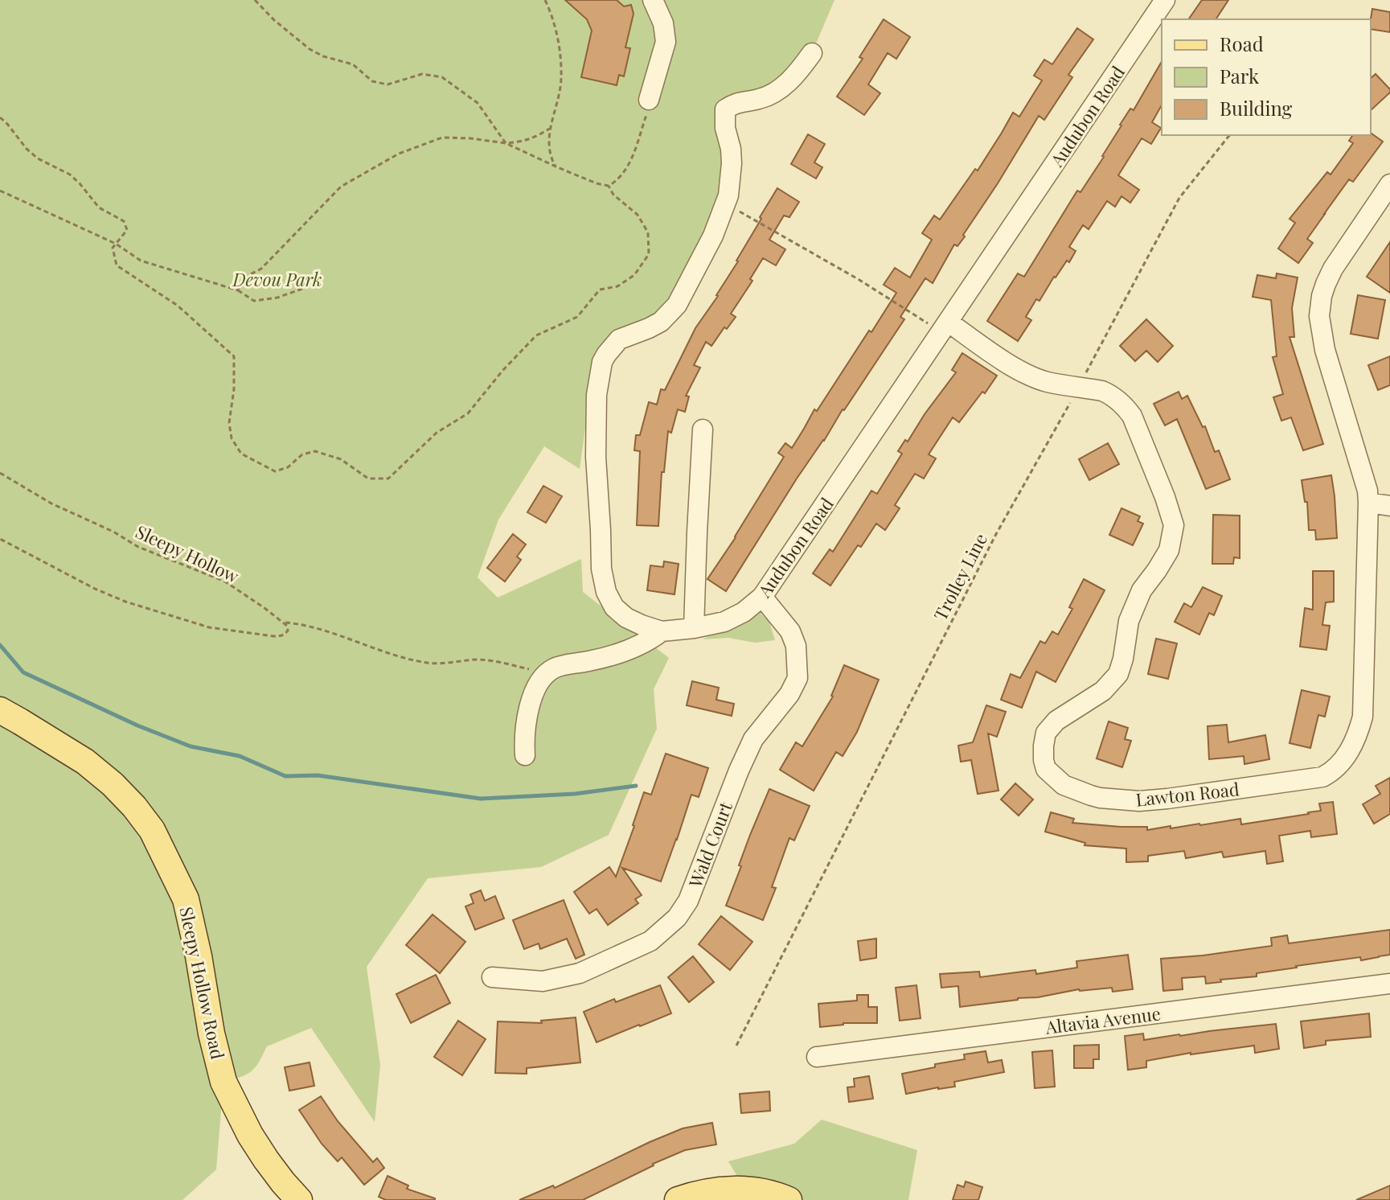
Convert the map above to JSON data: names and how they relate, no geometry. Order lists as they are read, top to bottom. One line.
{"streets":{"main road":["Sleepy Hollow Road"],"street":["Audubon Road","Lawton Road","Wald Court","Altavia Avenue"],"path":["Sleepy Hollow","Trolley Line"]},"crossings":[["Audubon Road","Lawton Road"],["Audubon Road","Wald Court"],["Trolley Line","Lawton Road"]],"parks":["Devou Park"],"legend":["Road","Park","Building"]}
